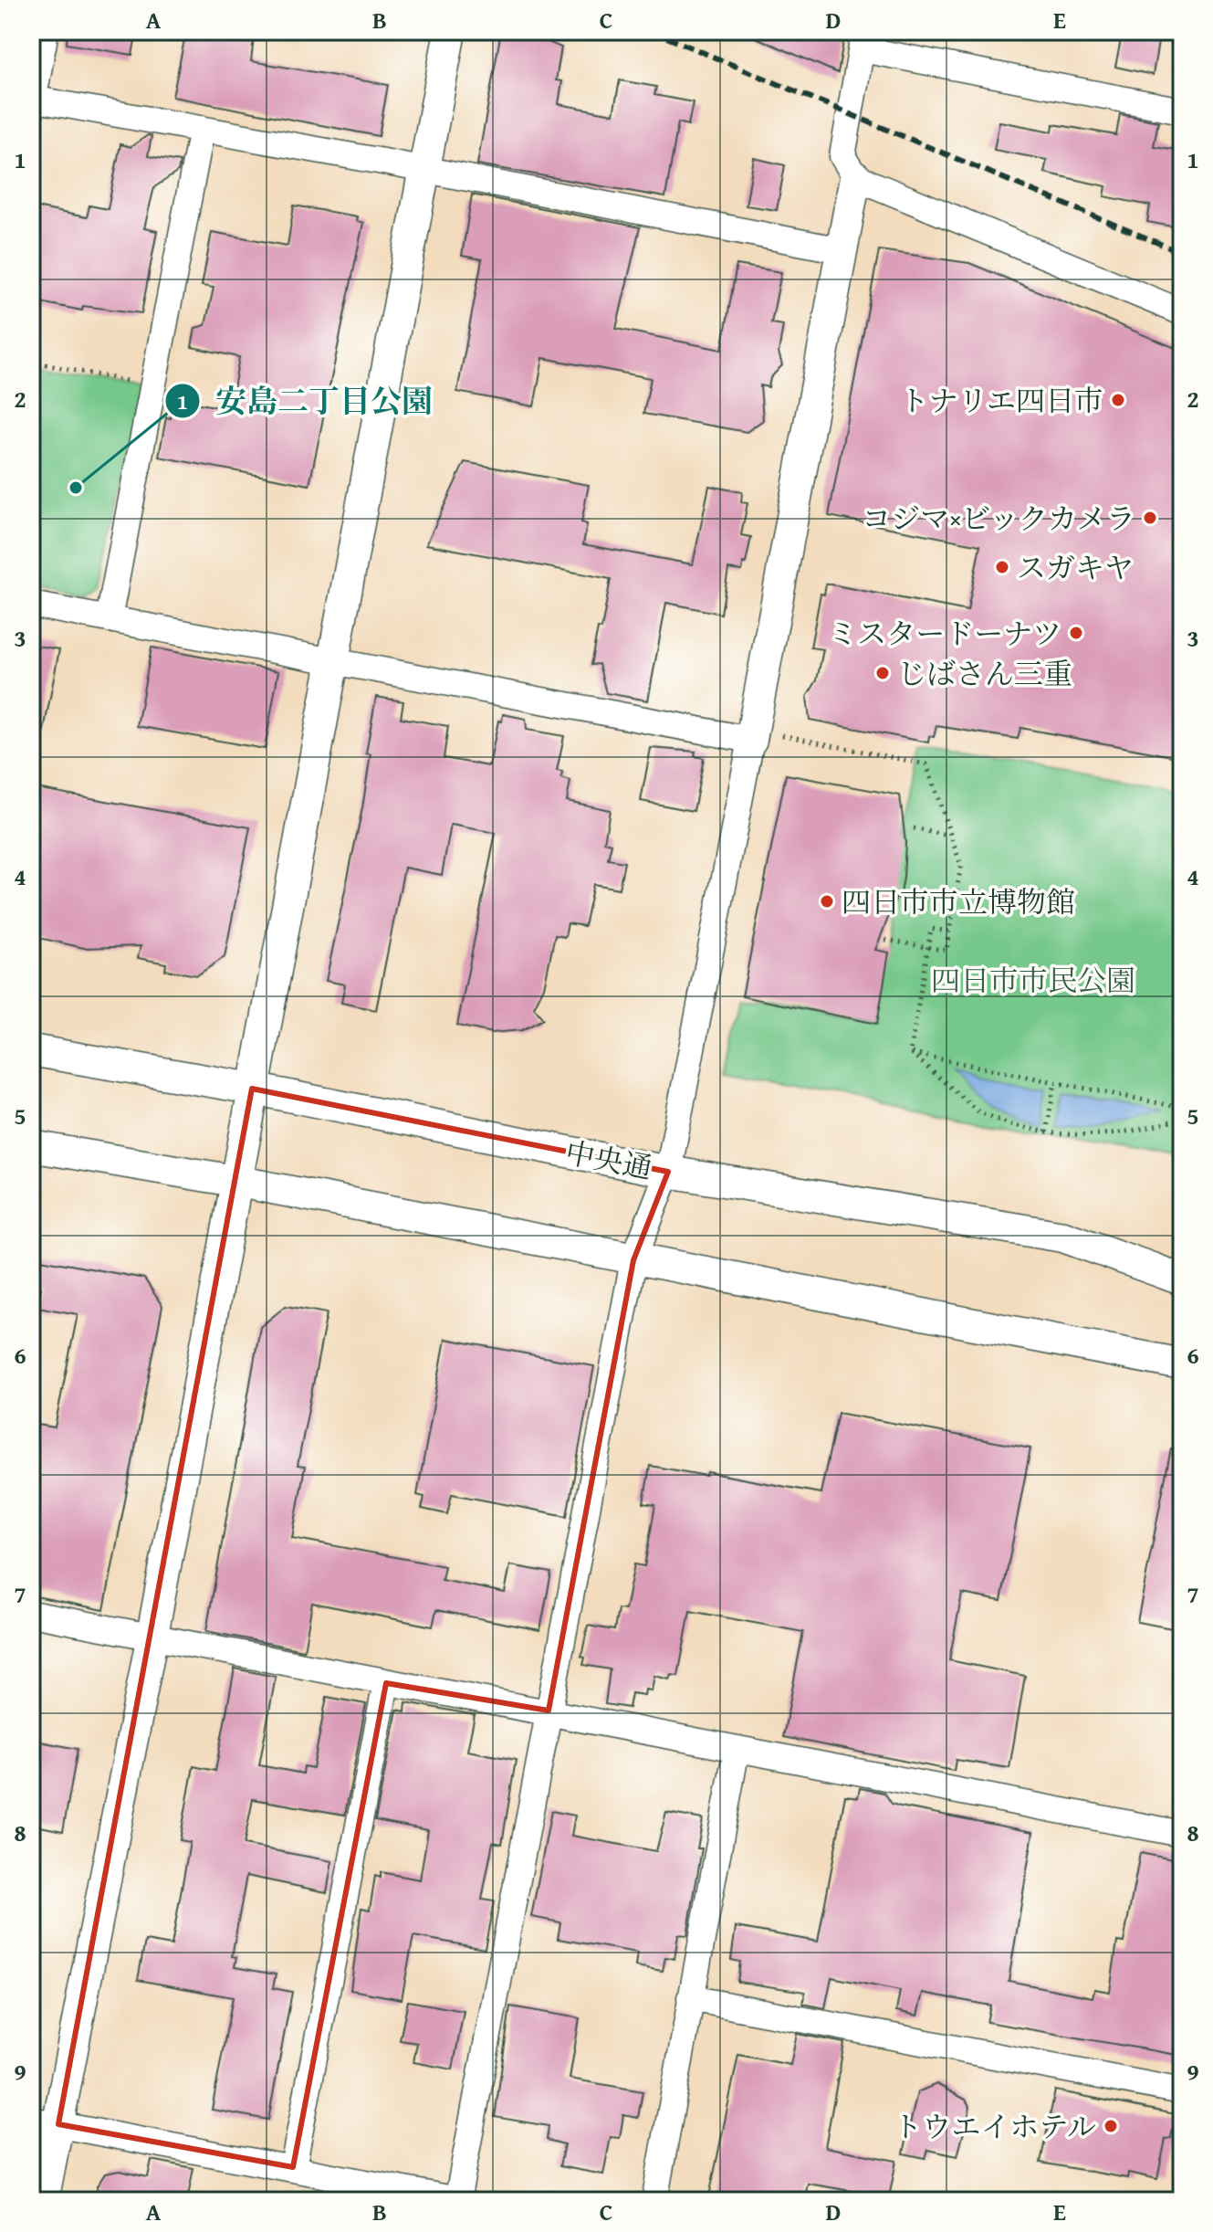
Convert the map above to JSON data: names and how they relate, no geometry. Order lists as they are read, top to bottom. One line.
{"streets":{"street":["中央通"]},"parks":["四日市市民公園"],"places":["トナリエ四日市","安島二丁目公園","コジマ×ビックカメラ","スガキヤ","ミスタードーナツ","じばさん三重","四日市市立博物館","トウエイホテル"],"grid":{"columns":["A","B","C","D","E"],"rows":["1","2","3","4","5","6","7","8","9"]}}
